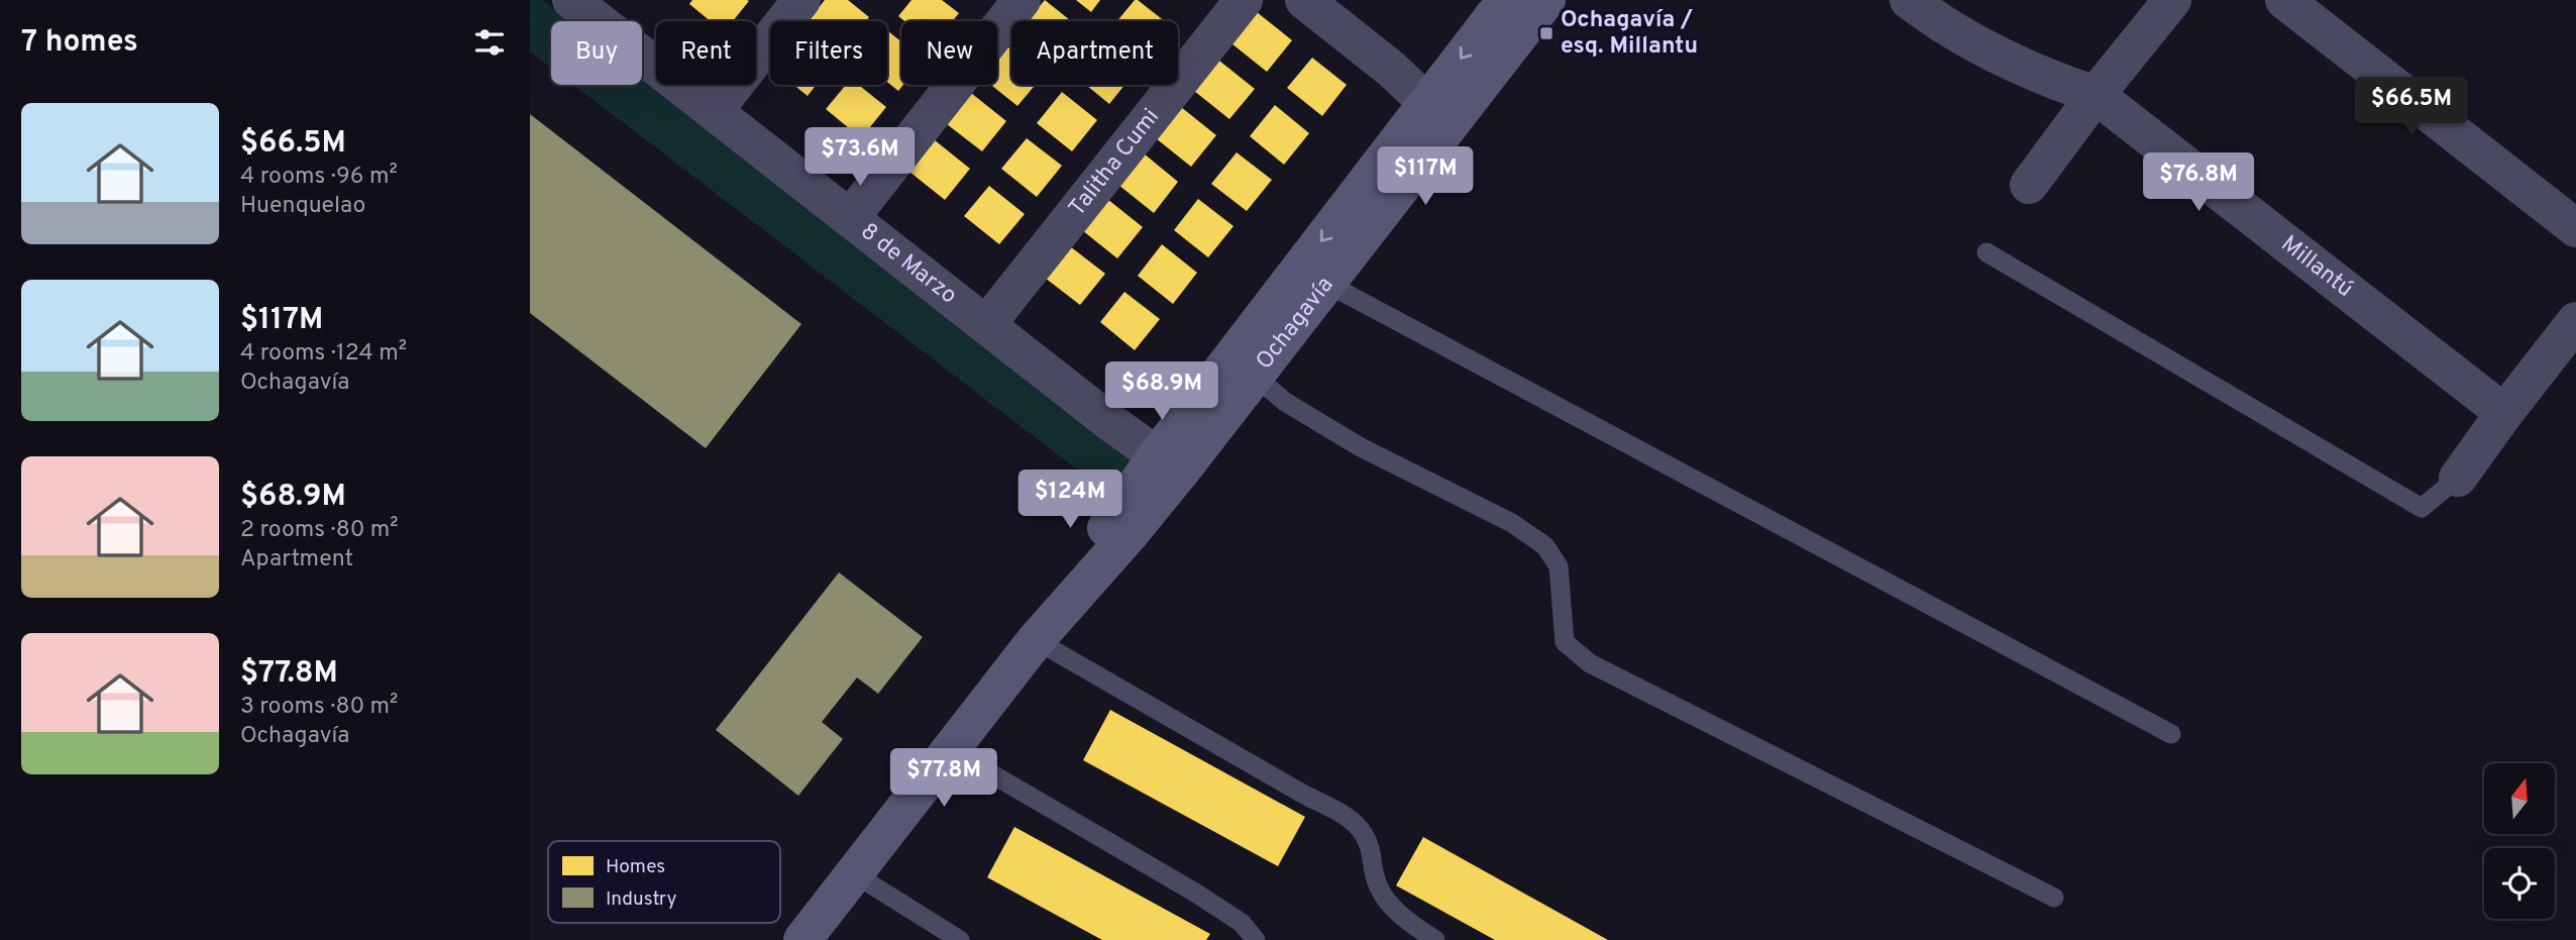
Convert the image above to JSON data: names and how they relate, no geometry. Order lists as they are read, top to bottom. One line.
{"streets":{"main road":["Ochagavía"],"street":["Talitha Cumi","8 de Marzo","Millantú"]},"crossings":[["Talitha Cumi","8 de Marzo"],["8 de Marzo","Ochagavía"]],"places":{"transit":["Ochagavía / esq. Millantu"]},"legend":["Homes","Industry"],"north":"top","page":{"heading":"7 homes","chip":["Buy","Rent","Filters","New","Apartment"],"price":["$66.5M","$73.6M","$117M","$76.8M","$68.9M","$124M","$77.8M"],"list":[{"name":"$66.5M","note":"4 rooms · 96 m² · Huenquelao"},{"name":"$117M","note":"4 rooms · 124 m² · Ochagavía"},{"name":"$68.9M","note":"2 rooms · 80 m² · Apartment"},{"name":"$77.8M","note":"3 rooms · 80 m² · Ochagavía"}]}}
